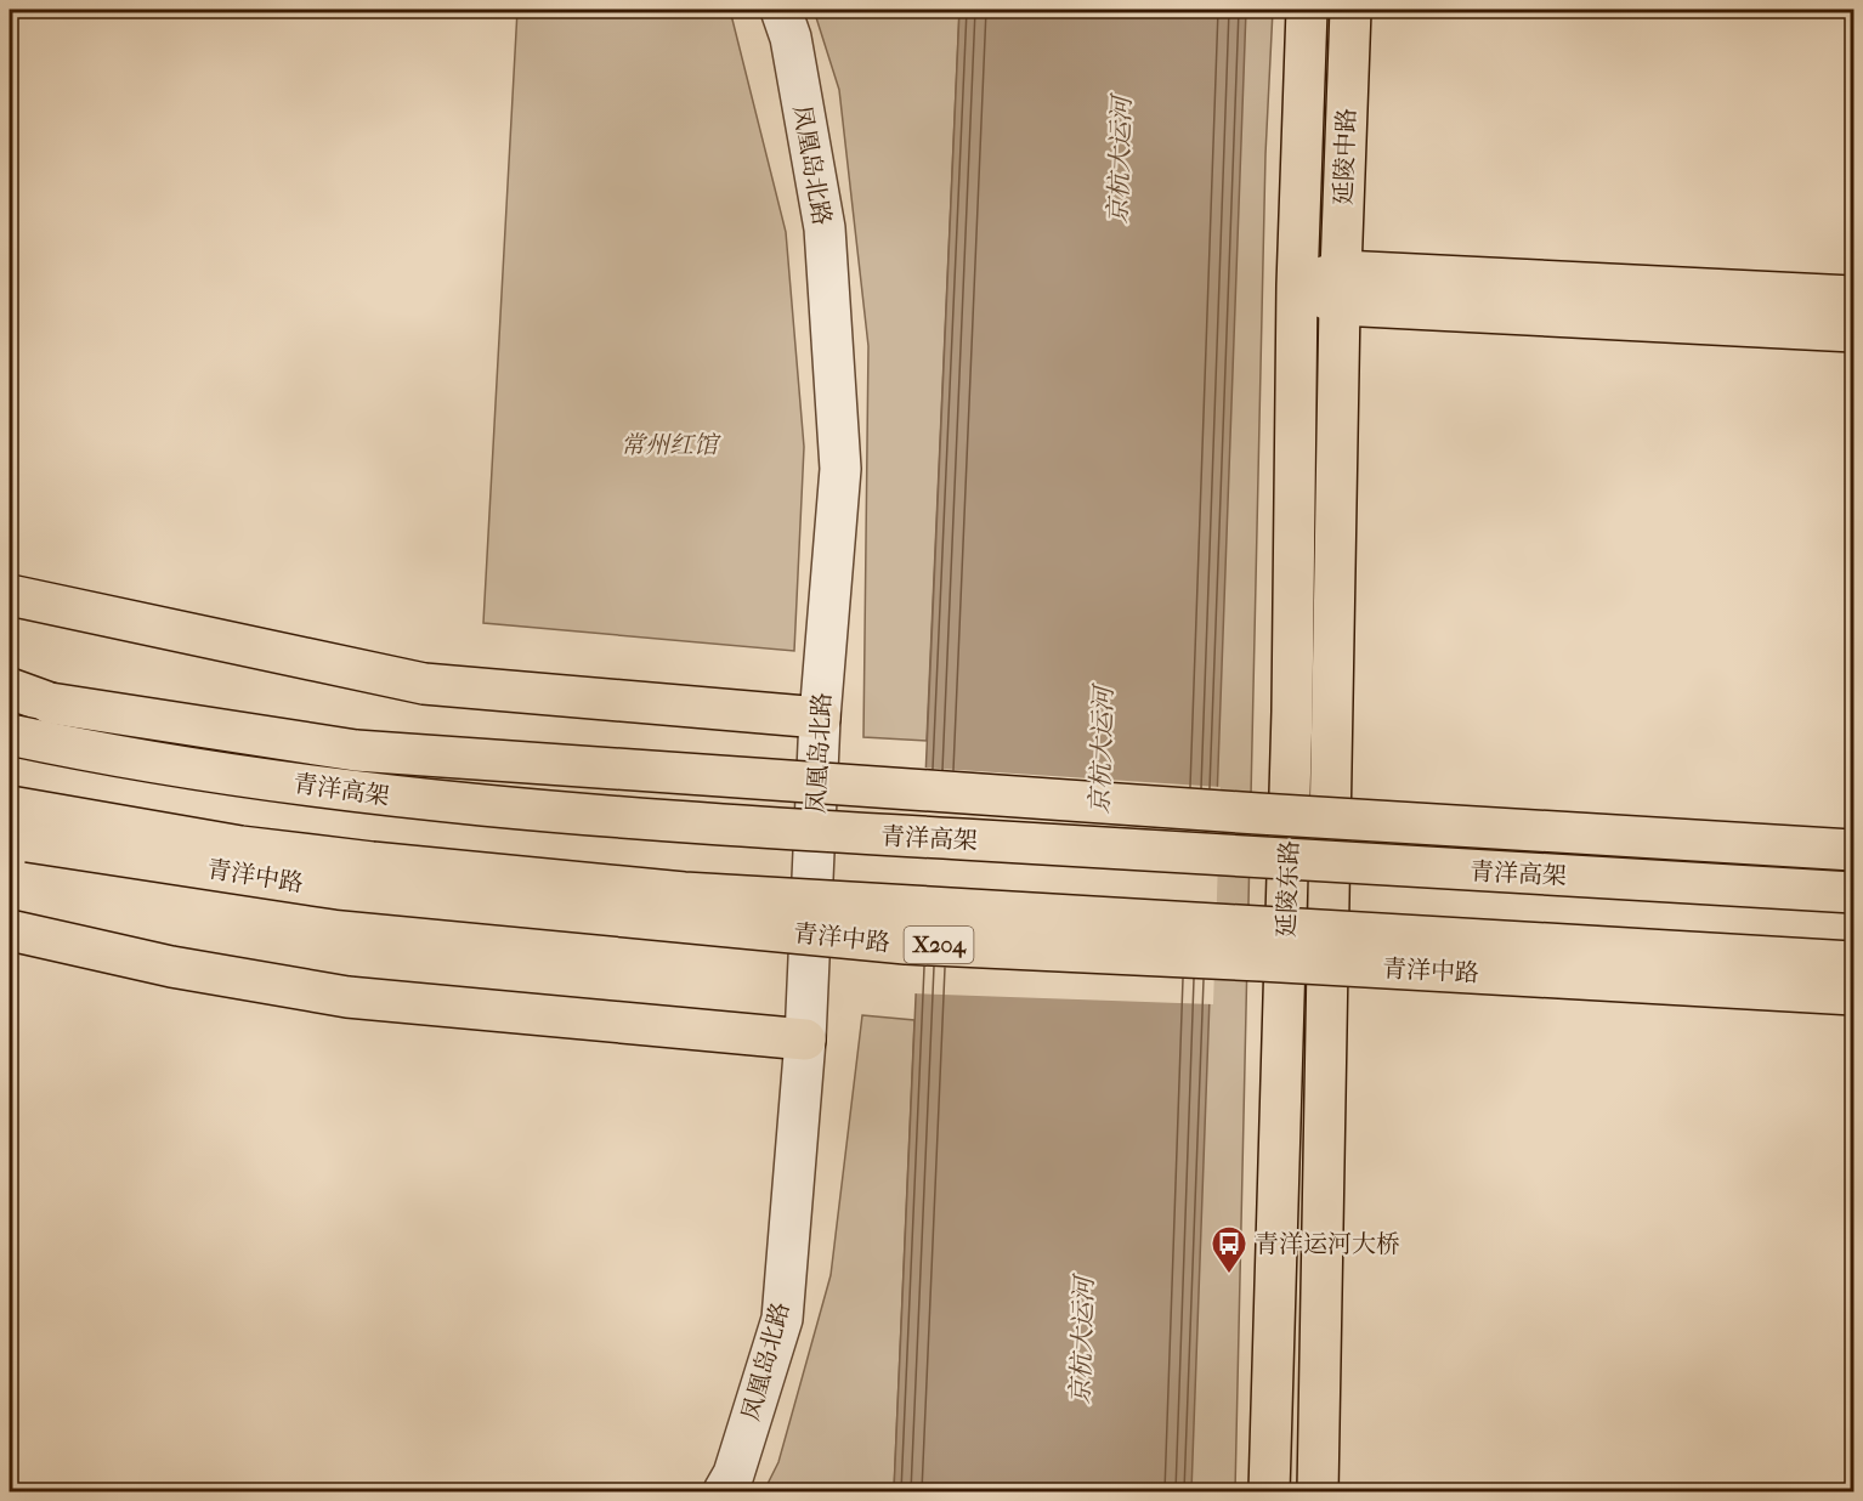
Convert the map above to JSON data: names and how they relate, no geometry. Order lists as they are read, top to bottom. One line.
{"streets":{"main road":["延陵中路","青洋高架","青洋中路","延陵东路","X204"],"street":["凤凰岛北路"]},"crossings":[["延陵中路","延陵东路"]],"water":["京杭大运河"],"parks":["常州红馆"],"places":{"bus stop":["青洋运河大桥"]}}
